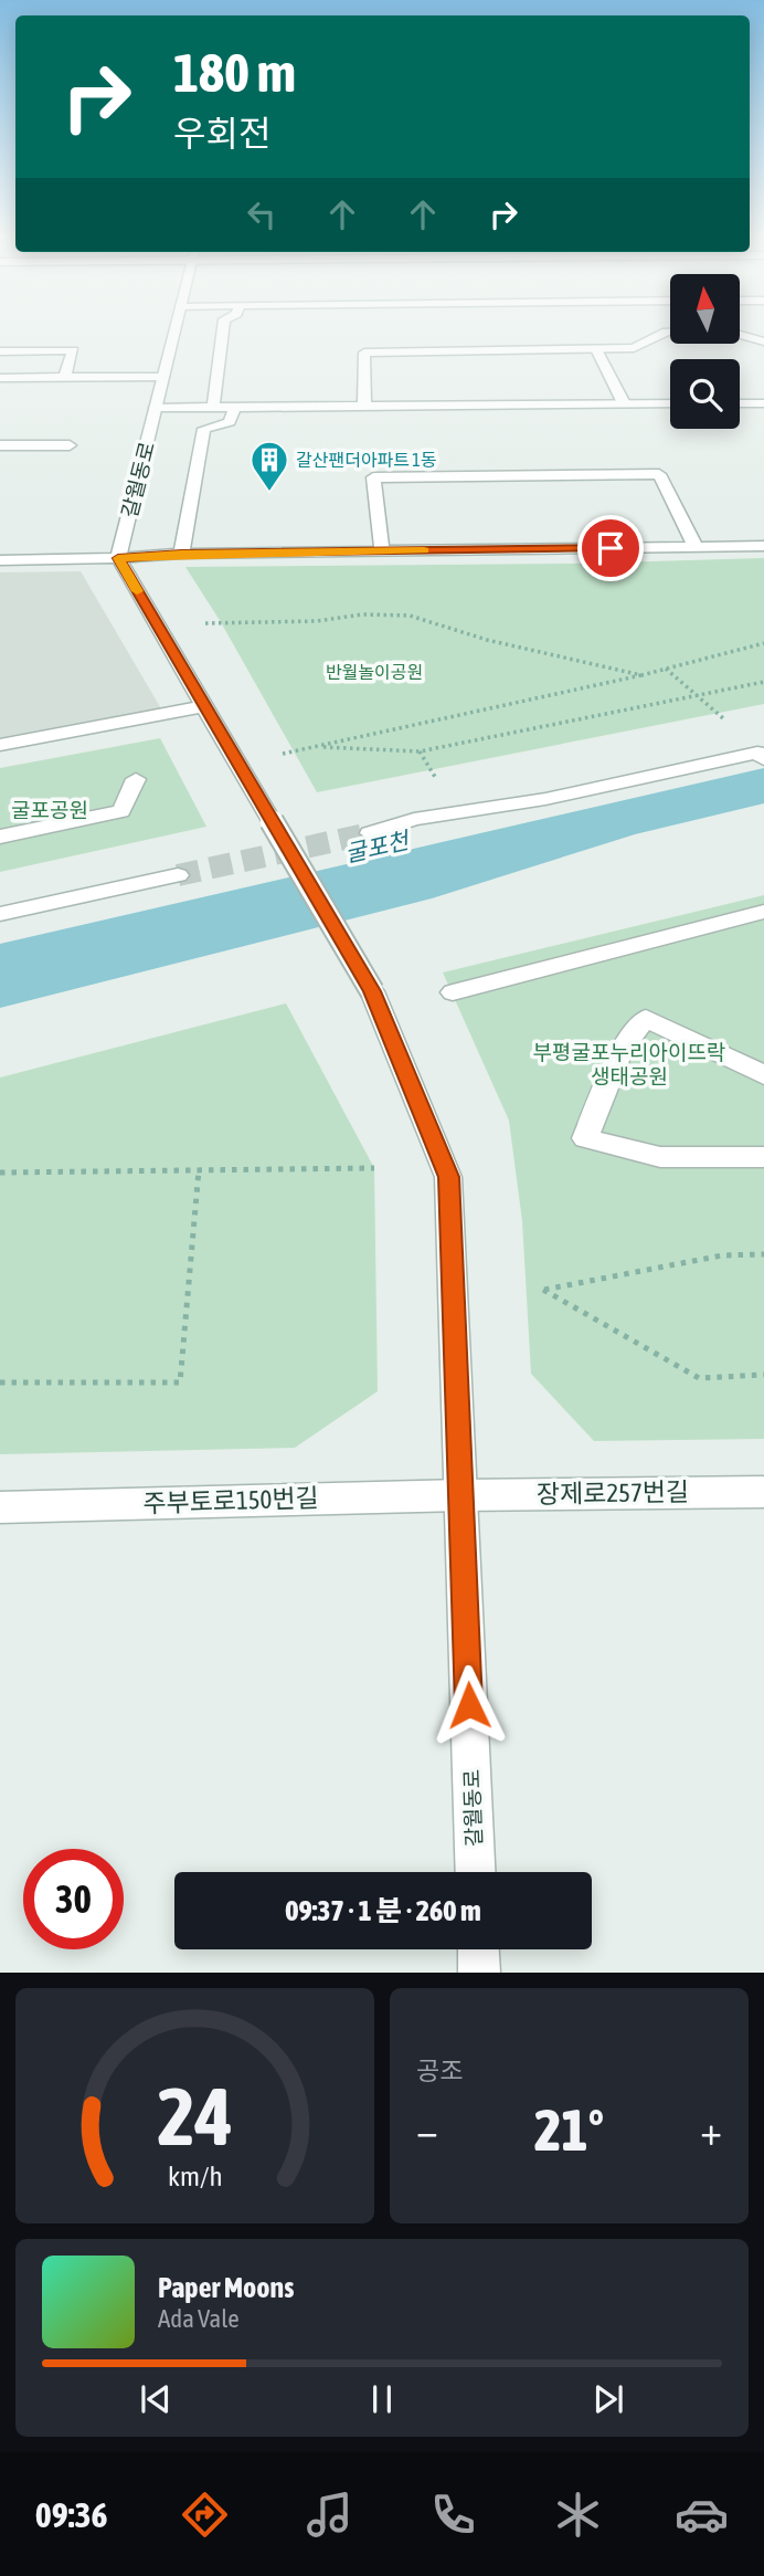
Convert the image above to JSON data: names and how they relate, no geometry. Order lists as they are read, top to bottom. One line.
{"streets":{"street":["갈월동로","장제로257번길","주부토로150번길"]},"crossings":[["갈월동로","장제로257번길"],["갈월동로","주부토로150번길"],["장제로257번길","주부토로150번길"]],"water":["굴포천"],"parks":["반월놀이공원","굴포공원","부평굴포누리아이뜨락 생태공원"],"places":{"building":["갈산팬더아파트 1동"]},"north":"top","page":{"turn":["180 m","우회전"],"limit":"30","trip":"09:37 · 1 분 · 260 m","tile":"공조","heat":["−","21°","+"],"song":["Paper Moons","Ada Vale"],"tabs":"09:36","gauge":["24","km/h"]}}
